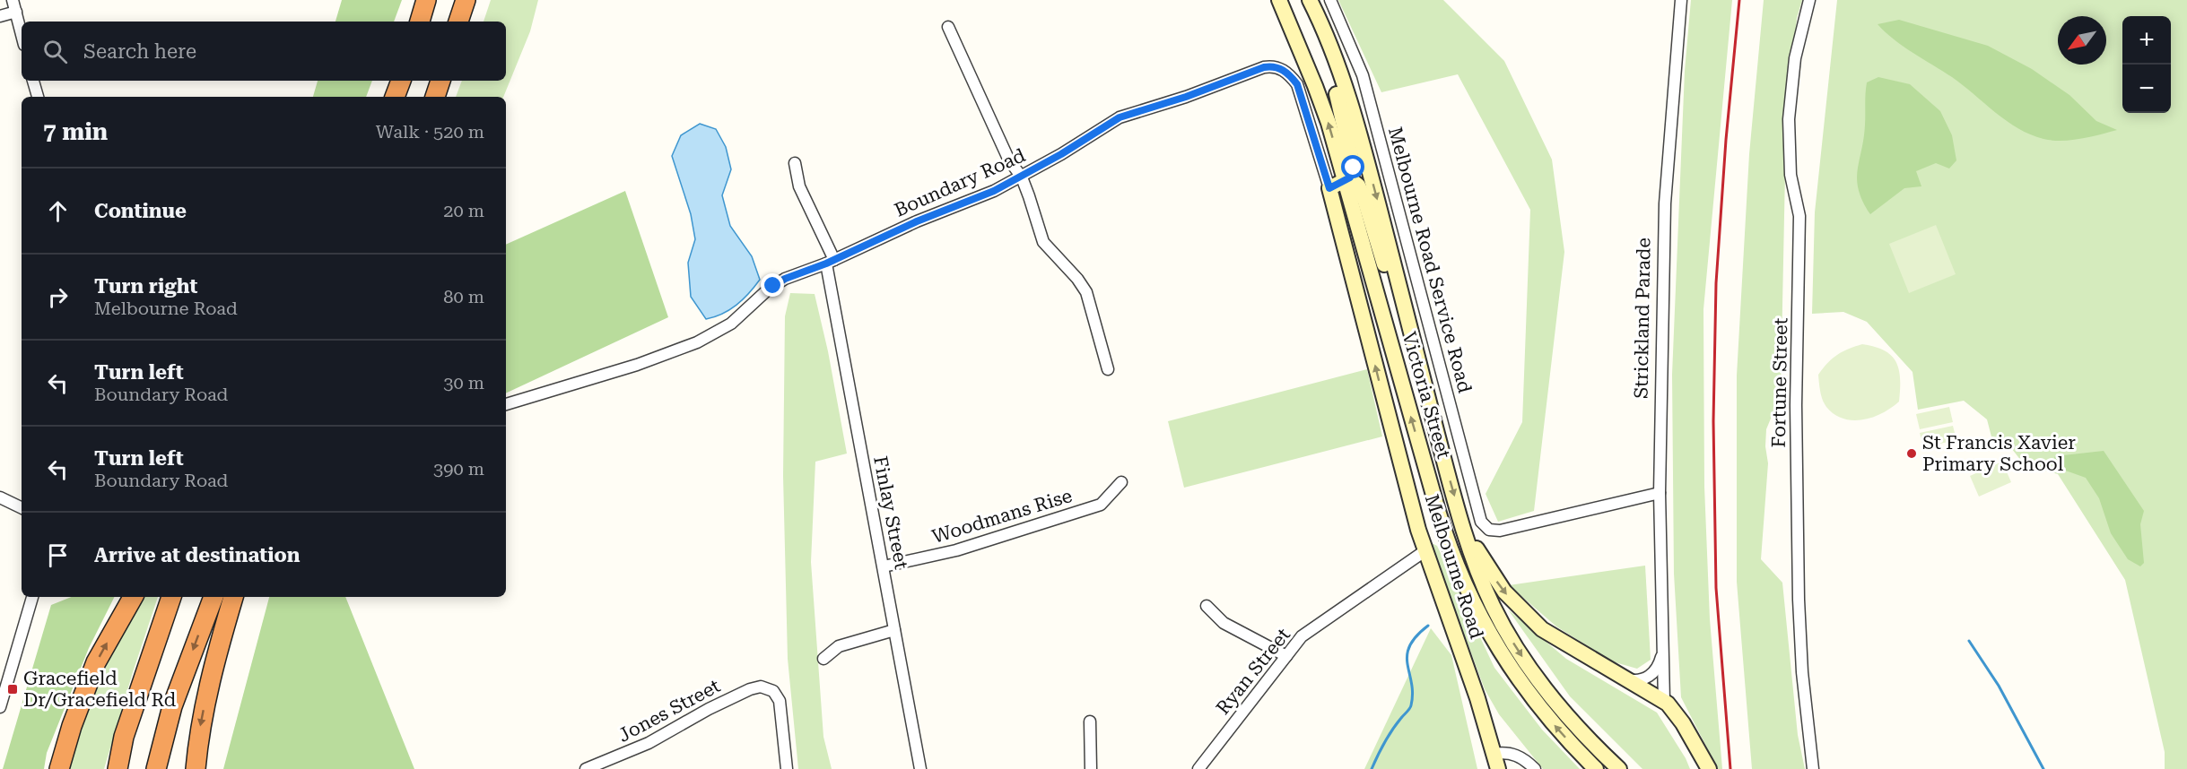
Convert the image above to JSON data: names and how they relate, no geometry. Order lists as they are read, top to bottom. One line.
{"streets":{"main road":["Strickland Parade","Victoria Street","Melbourne Road"],"street":["Boundary Road","Melbourne Road Service Road","Fortune Street","Finlay Street","Woodmans Rise","Ryan Street","Jones Street"]},"crossings":[["Boundary Road","Finlay Street"],["Boundary Road","Melbourne Road"],["Melbourne Road Service Road","Strickland Parade"],["Finlay Street","Woodmans Rise"],["Melbourne Road","Ryan Street"]],"one_way":["Melbourne Road"],"places":{"other":["St Francis Xavier Primary School"],"transit":["Gracefield Dr/Gracefield Rd"]},"north":"bottom left","page":{"map_buttons":["+","−"],"search":"Search here","heading":["7 min","Walk · 520 m"],"list":[["Continue","20 m"],["Turn right","Melbourne Road","80 m"],["Turn left","Boundary Road","30 m"],["Turn left","Boundary Road","390 m"],"Arrive at destination"]}}
